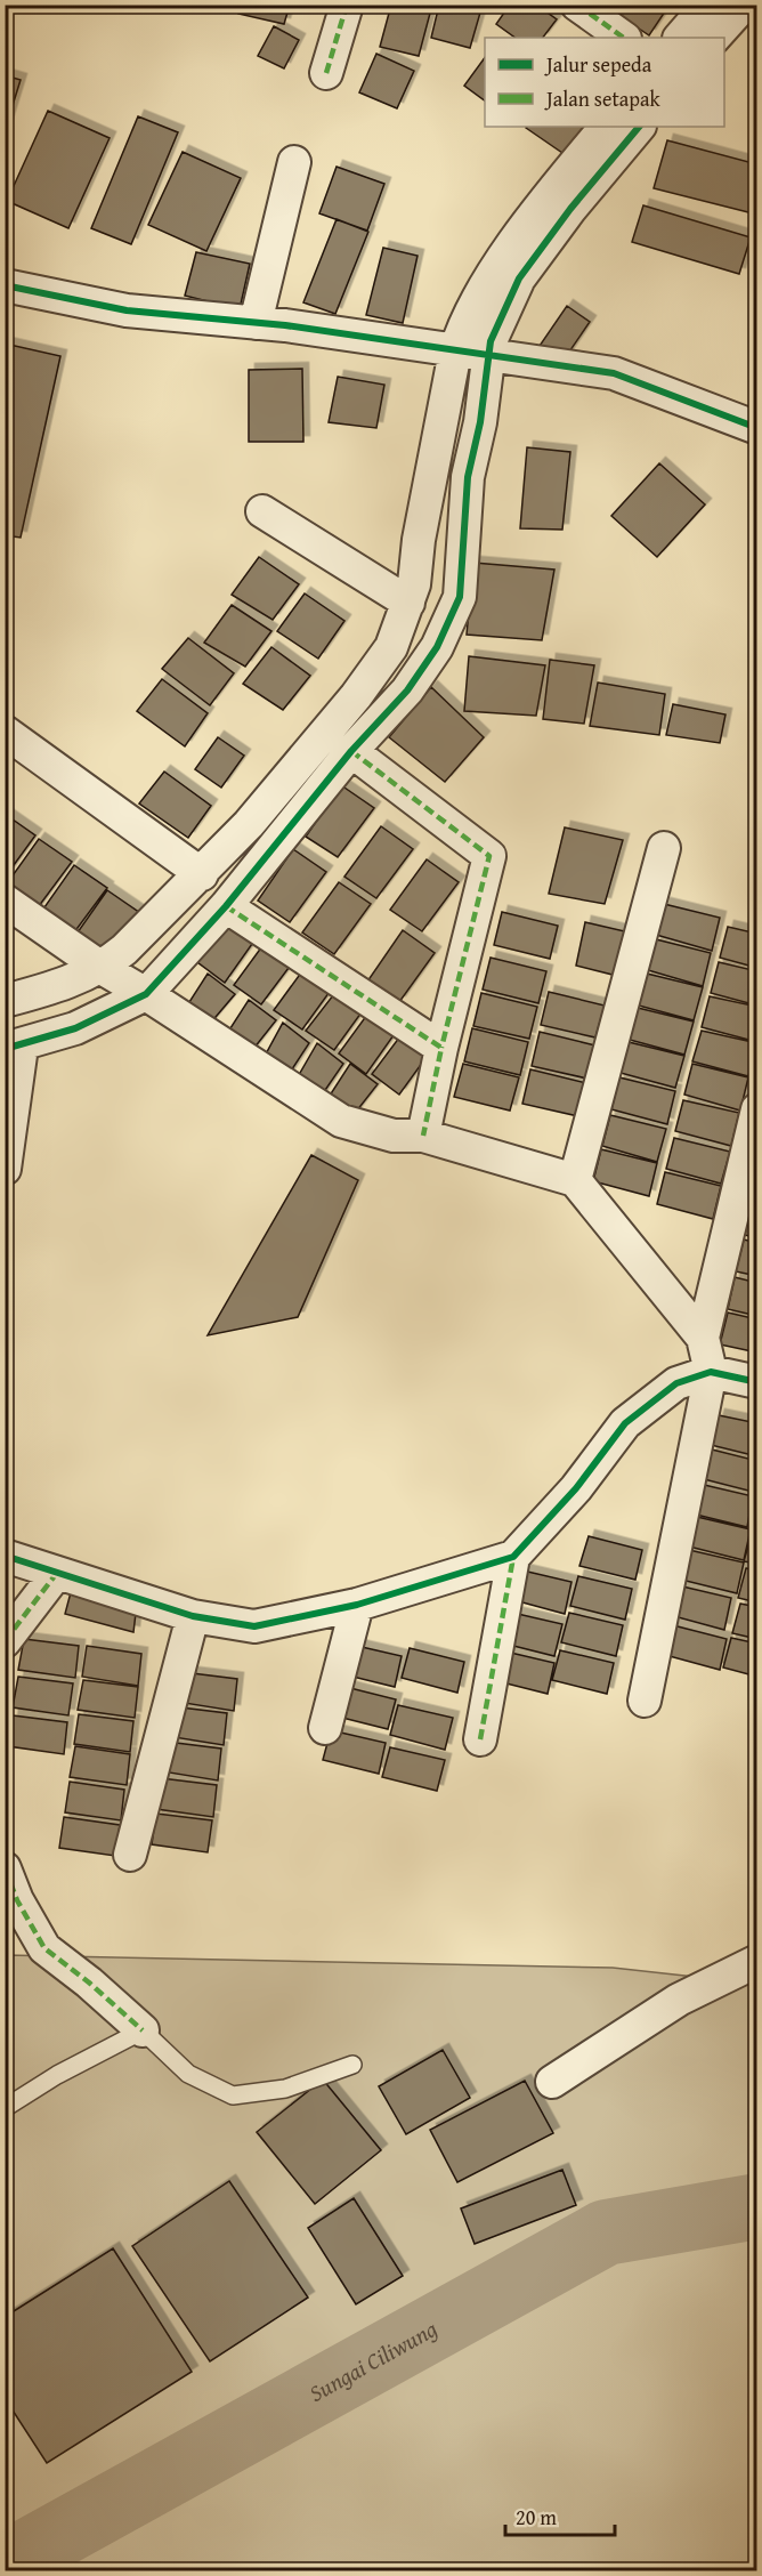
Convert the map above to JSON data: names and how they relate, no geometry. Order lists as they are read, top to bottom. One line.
{"water":["Sungai Ciliwung"],"legend":["Jalur sepeda","Jalan setapak"],"scale_bar":"20 m"}
